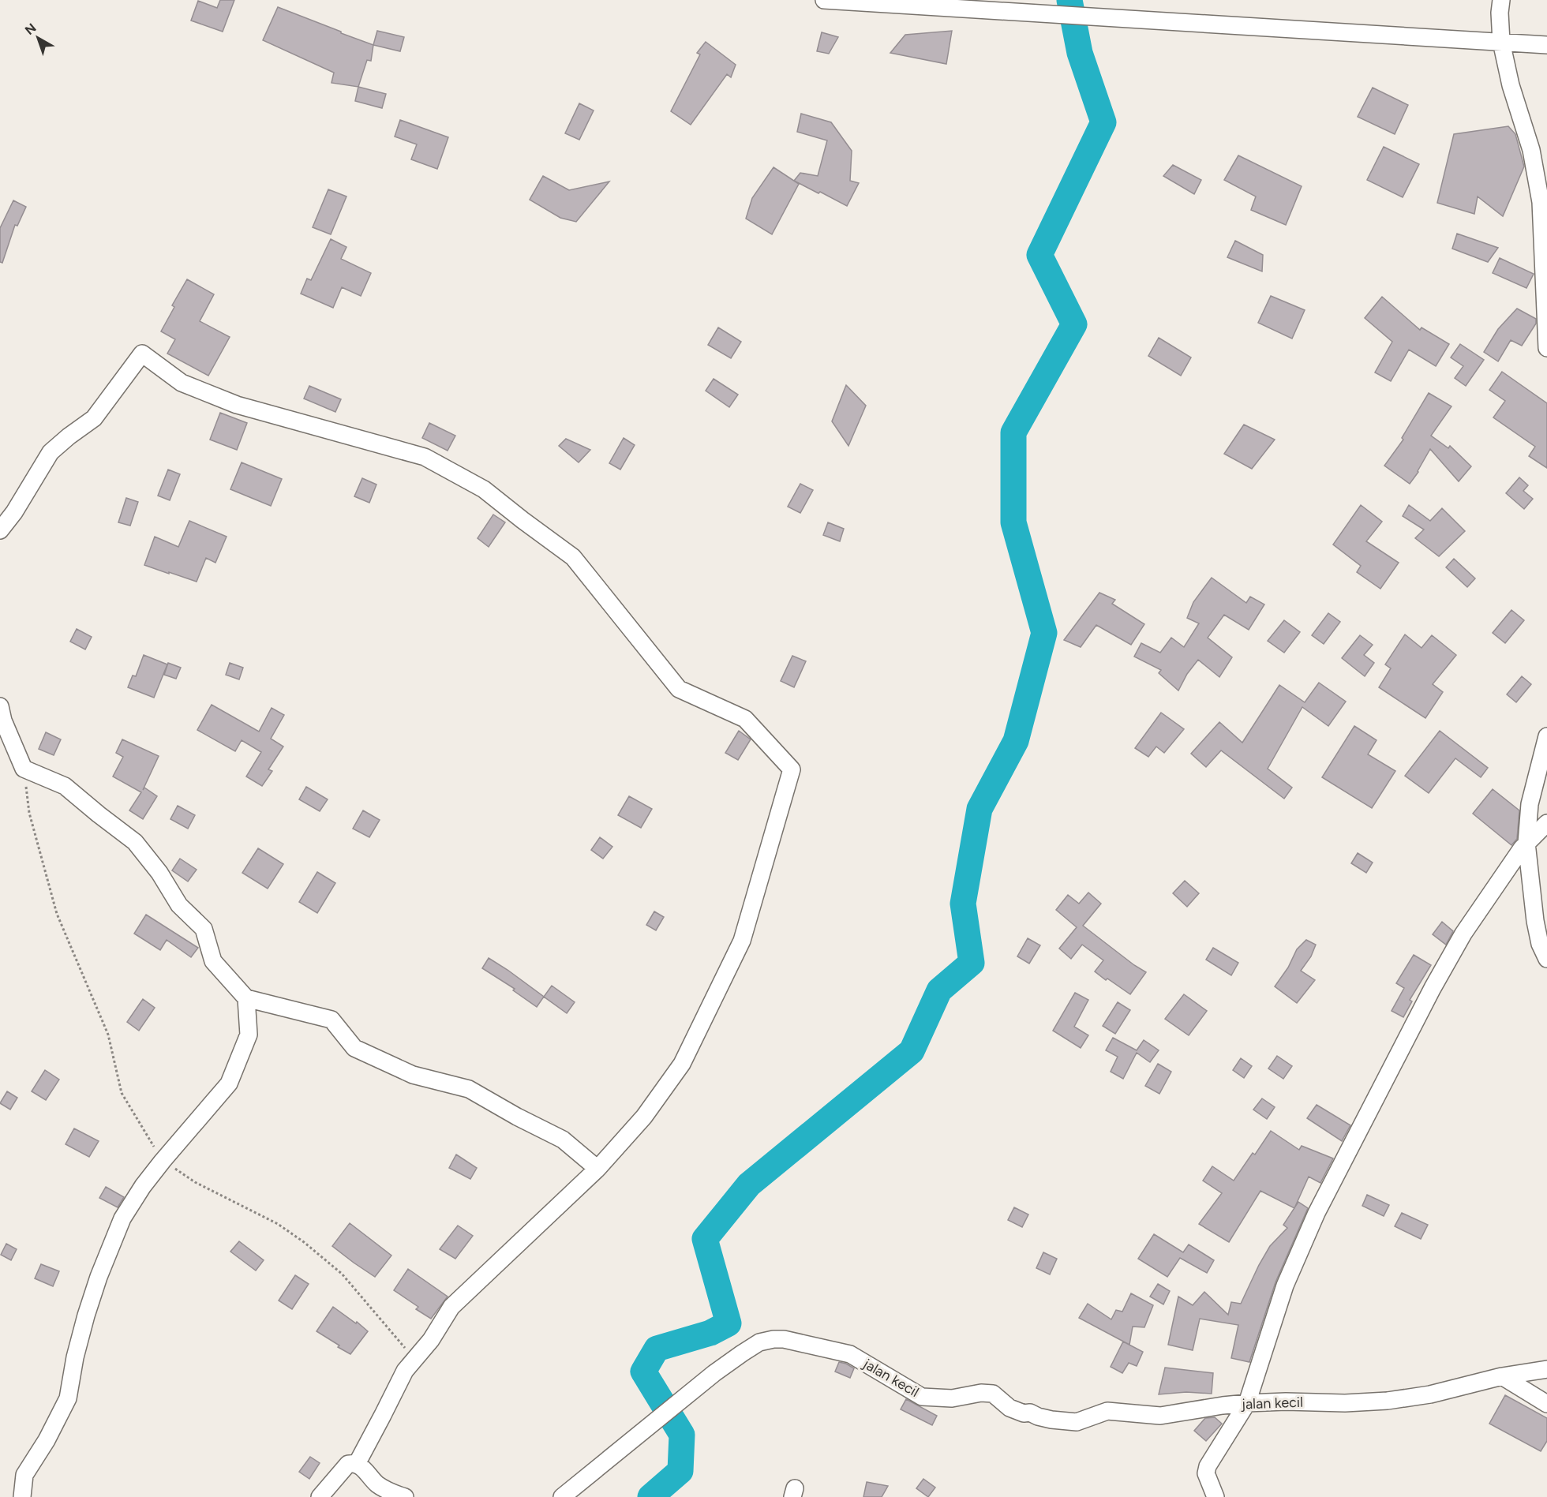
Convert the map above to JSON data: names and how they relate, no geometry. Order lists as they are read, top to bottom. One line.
{"streets":{"street":["jalan kecil"]},"north":"top left"}
